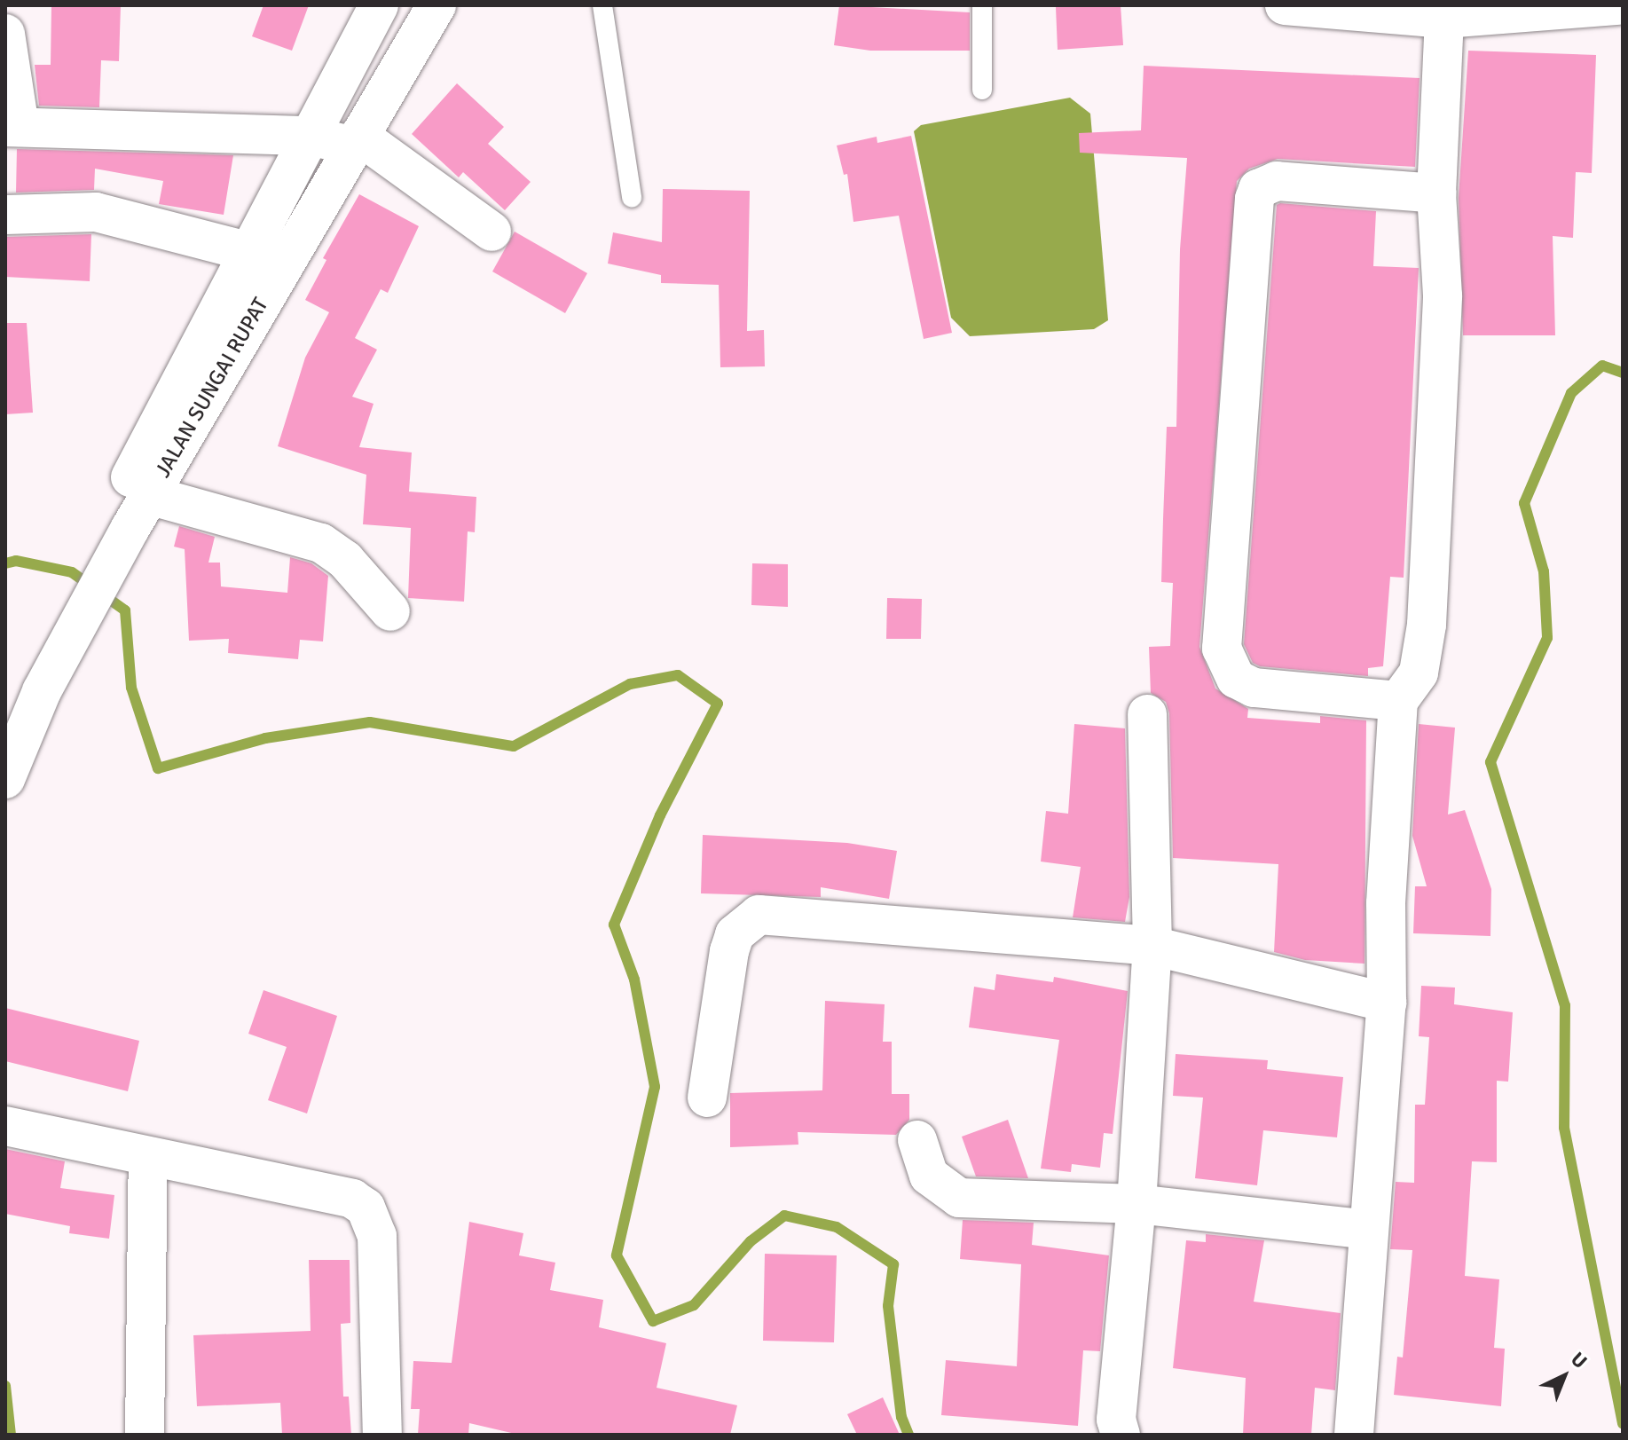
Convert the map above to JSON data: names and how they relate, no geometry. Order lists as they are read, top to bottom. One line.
{"streets":{"street":["JALAN SUNGAI RUPAT"]},"north":"top right"}
